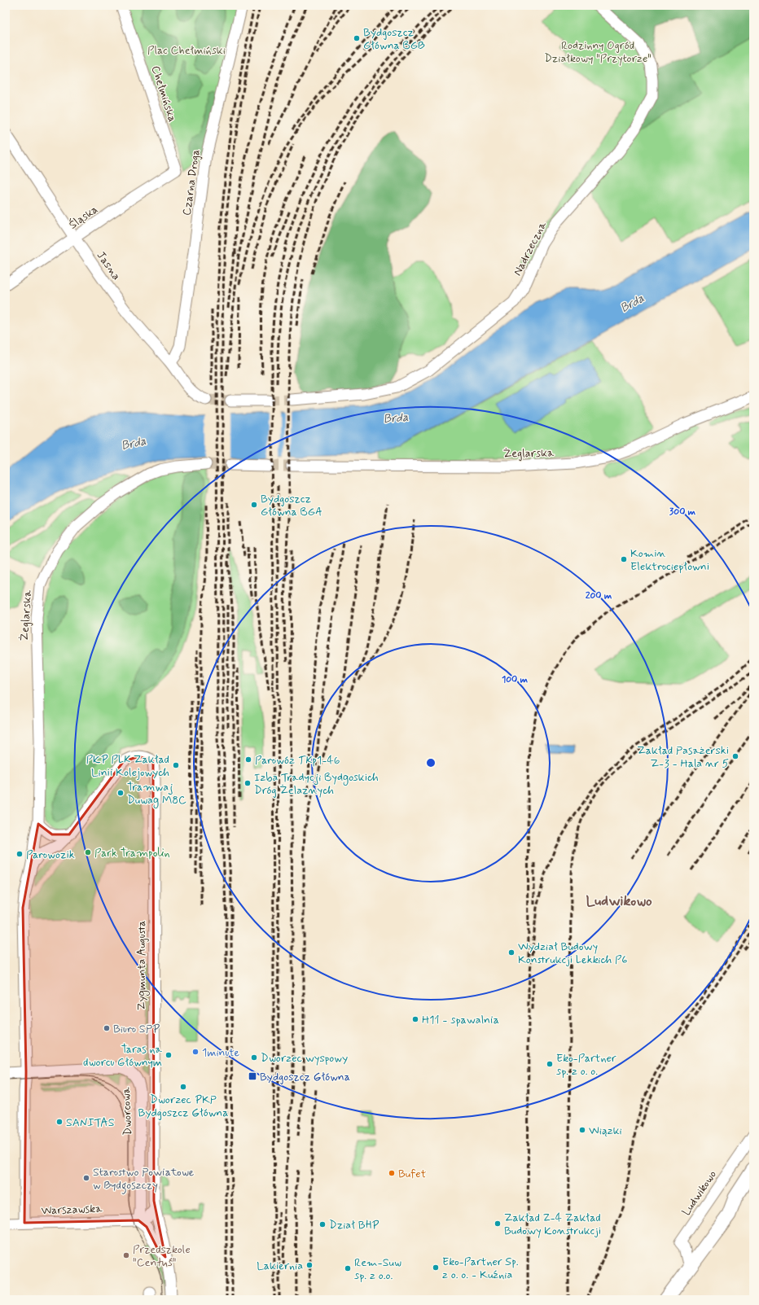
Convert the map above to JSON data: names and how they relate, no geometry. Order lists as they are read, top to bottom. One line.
{"streets":{"street":["Chełmińska","Czarna Droga","Śląska","Nadrzeczna","Jasna","Żeglarska","Zygmunta Augusta","Dworcowa","Ludwikowo","Warszawska"]},"crossings":[["Chełmińska","Śląska"],["Czarna Droga","Jasna"],["Śląska","Jasna"],["Żeglarska","Dworcowa"],["Żeglarska","Warszawska"],["Zygmunta Augusta","Dworcowa"],["Zygmunta Augusta","Warszawska"],["Dworcowa","Warszawska"]],"districts":["Ludwikowo"],"water":["Brda"],"parks":["Rodzinny Ogród Działkowy \"Przytorze\"","Plac Chełmiński"],"places":{"other":["Bydgoszcz Główna BGB","Bydgoszcz Główna BGA","Komin Elektrociepłowni","Zakład Pasażerski Z-3 - Hala nr 5","Parowóz TKp1-46","PKP PLK Zakład Linii Kolejowych","Izba Tradycji Bydgoskich Dróg Żelaznych","Tramwaj Duwag M8C","Park Trampolin","Parowozik","Wydział Budowy Konstrukcji Lekkich P6","H11 - spawalnia","Biuro SPP","1minute","Taras na dworcu Głównym","Dworzec wyspowy","Eko-Partner sp. z o. o.","Dworzec PKP Bydgoszcz Główna","SANITAS","Wiązki","Bufet","Starostwo Powiatowe w Bydgoszczy","Zakład Z-4 Zakład Budowy Konstrukcji","Dział BHP","Przedszkole \"Centuś\"","Lakiernia","Eko-Partner Sp. z o. o. - Kuźnia","Rem-Suw sp. z o.o."],"transit":["Bydgoszcz Główna"]},"rings":["300 m","200 m","100 m"]}
